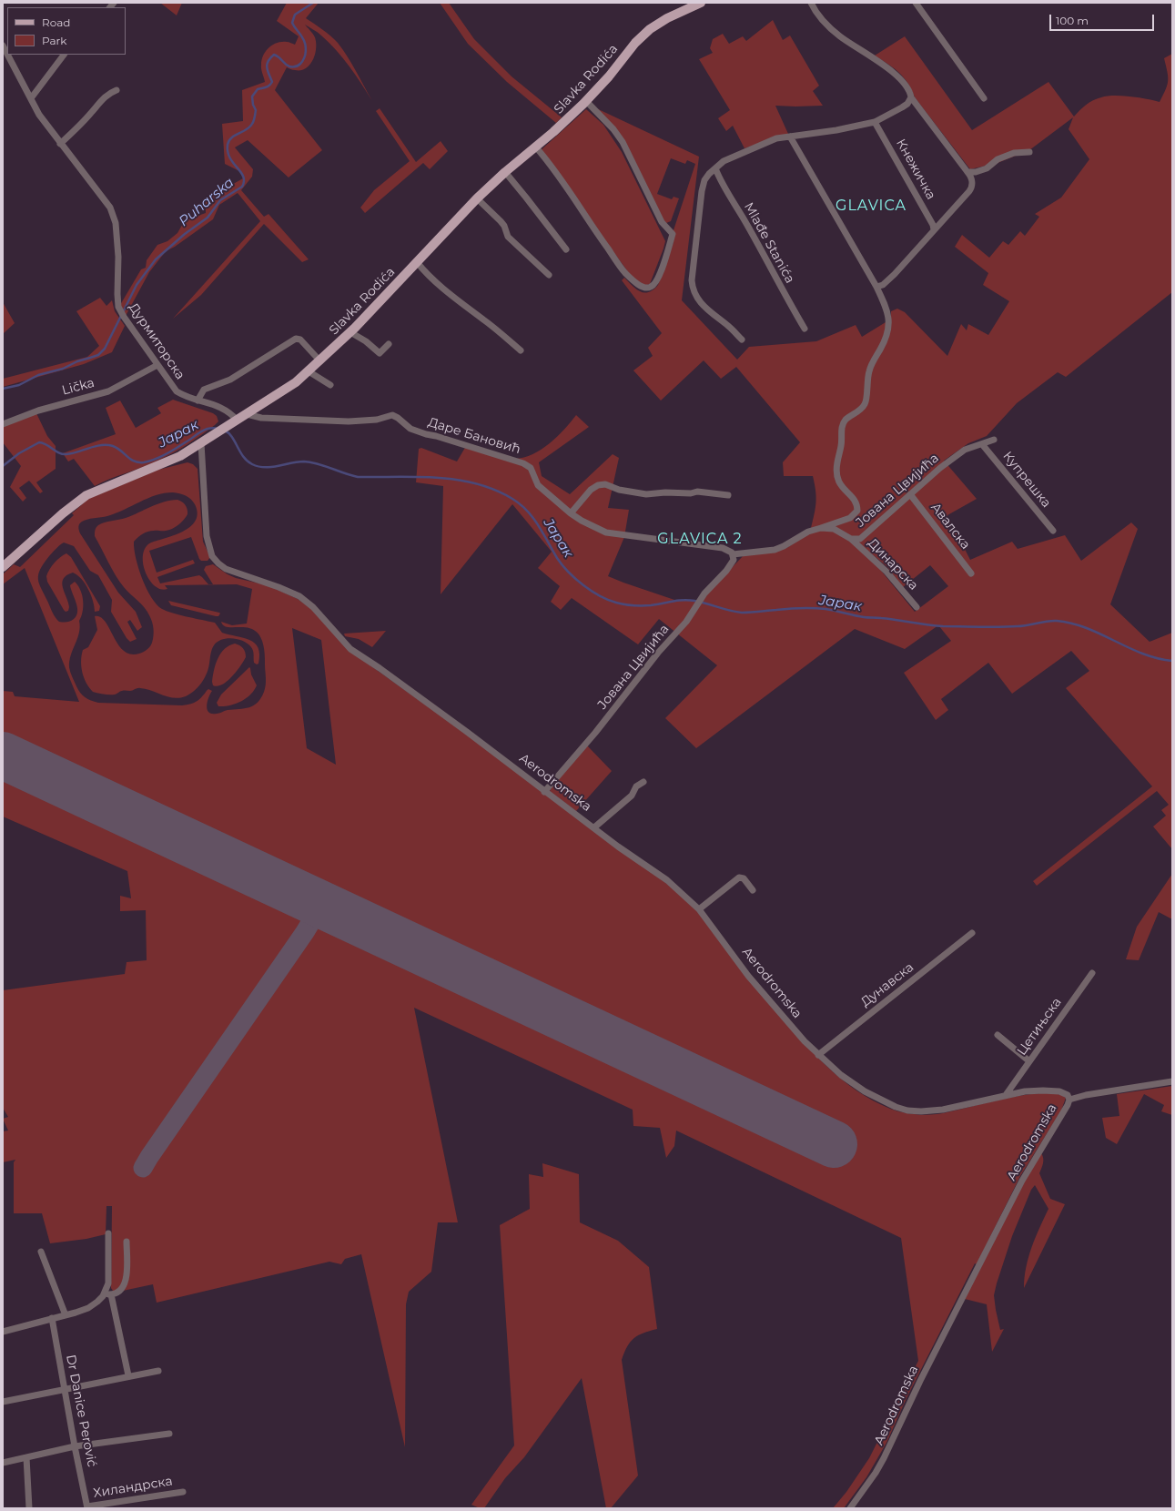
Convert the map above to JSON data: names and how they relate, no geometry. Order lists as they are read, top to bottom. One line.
{"streets":{"main road":["Slavka Rodića"],"street":["Кнежичка","Mlađe Stanića","Дурмиторска","Lička","Даре Бановић","Купрешка","Јована Цвијића","Авалска","Динарска","Aerodromska","Дунавска","Цетињска","Dr Danice Perović","Хиландрска"]},"crossings":[["Slavka Rodića","Дурмиторска"],["Slavka Rodića","Даре Бановић"],["Slavka Rodića","Aerodromska"],["Дурмиторска","Lička"],["Даре Бановић","Јована Цвијића"],["Купрешка","Јована Цвијића"],["Јована Цвијића","Авалска"],["Јована Цвијића","Динарска"],["Јована Цвијића","Aerodromska"],["Aerodromska","Дунавска"],["Aerodromska","Цетињска"],["Dr Danice Perović","Хиландрска"]],"districts":["GLAVICA","GLAVICA 2"],"water":["Puharska","Јарак"],"legend":["Road","Park"],"scale_bar":"100 m"}
